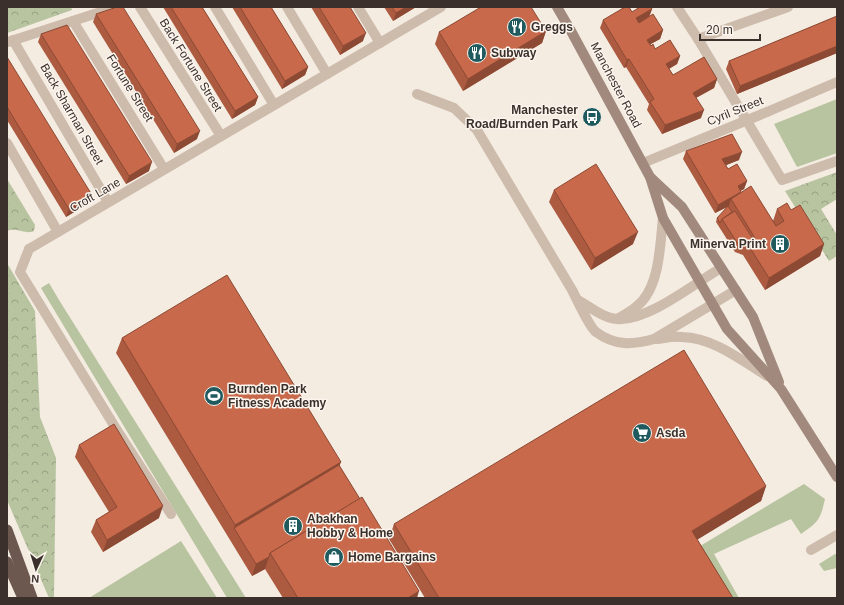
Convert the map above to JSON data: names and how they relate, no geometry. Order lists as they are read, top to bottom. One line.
{"streets":{"main road":["Manchester Road"],"street":["Back Fortune Street","Fortune Street","Cyril Street","Back Sharman Street","Croft Lane"]},"crossings":[["Back Fortune Street","Croft Lane"],["Manchester Road","Cyril Street"],["Fortune Street","Croft Lane"],["Back Sharman Street","Croft Lane"]],"places":{"restaurant":["Greggs","Subway"],"bus stop":["Manchester Road/Burnden Park"],"building":["Minerva Print","Abakhan Hobby & Home"],"sports":["Burnden Park Fitness Academy"],"supermarket":["Asda"],"shop":["Home Bargains"]},"scale_bar":"20 m","north":"bottom"}
